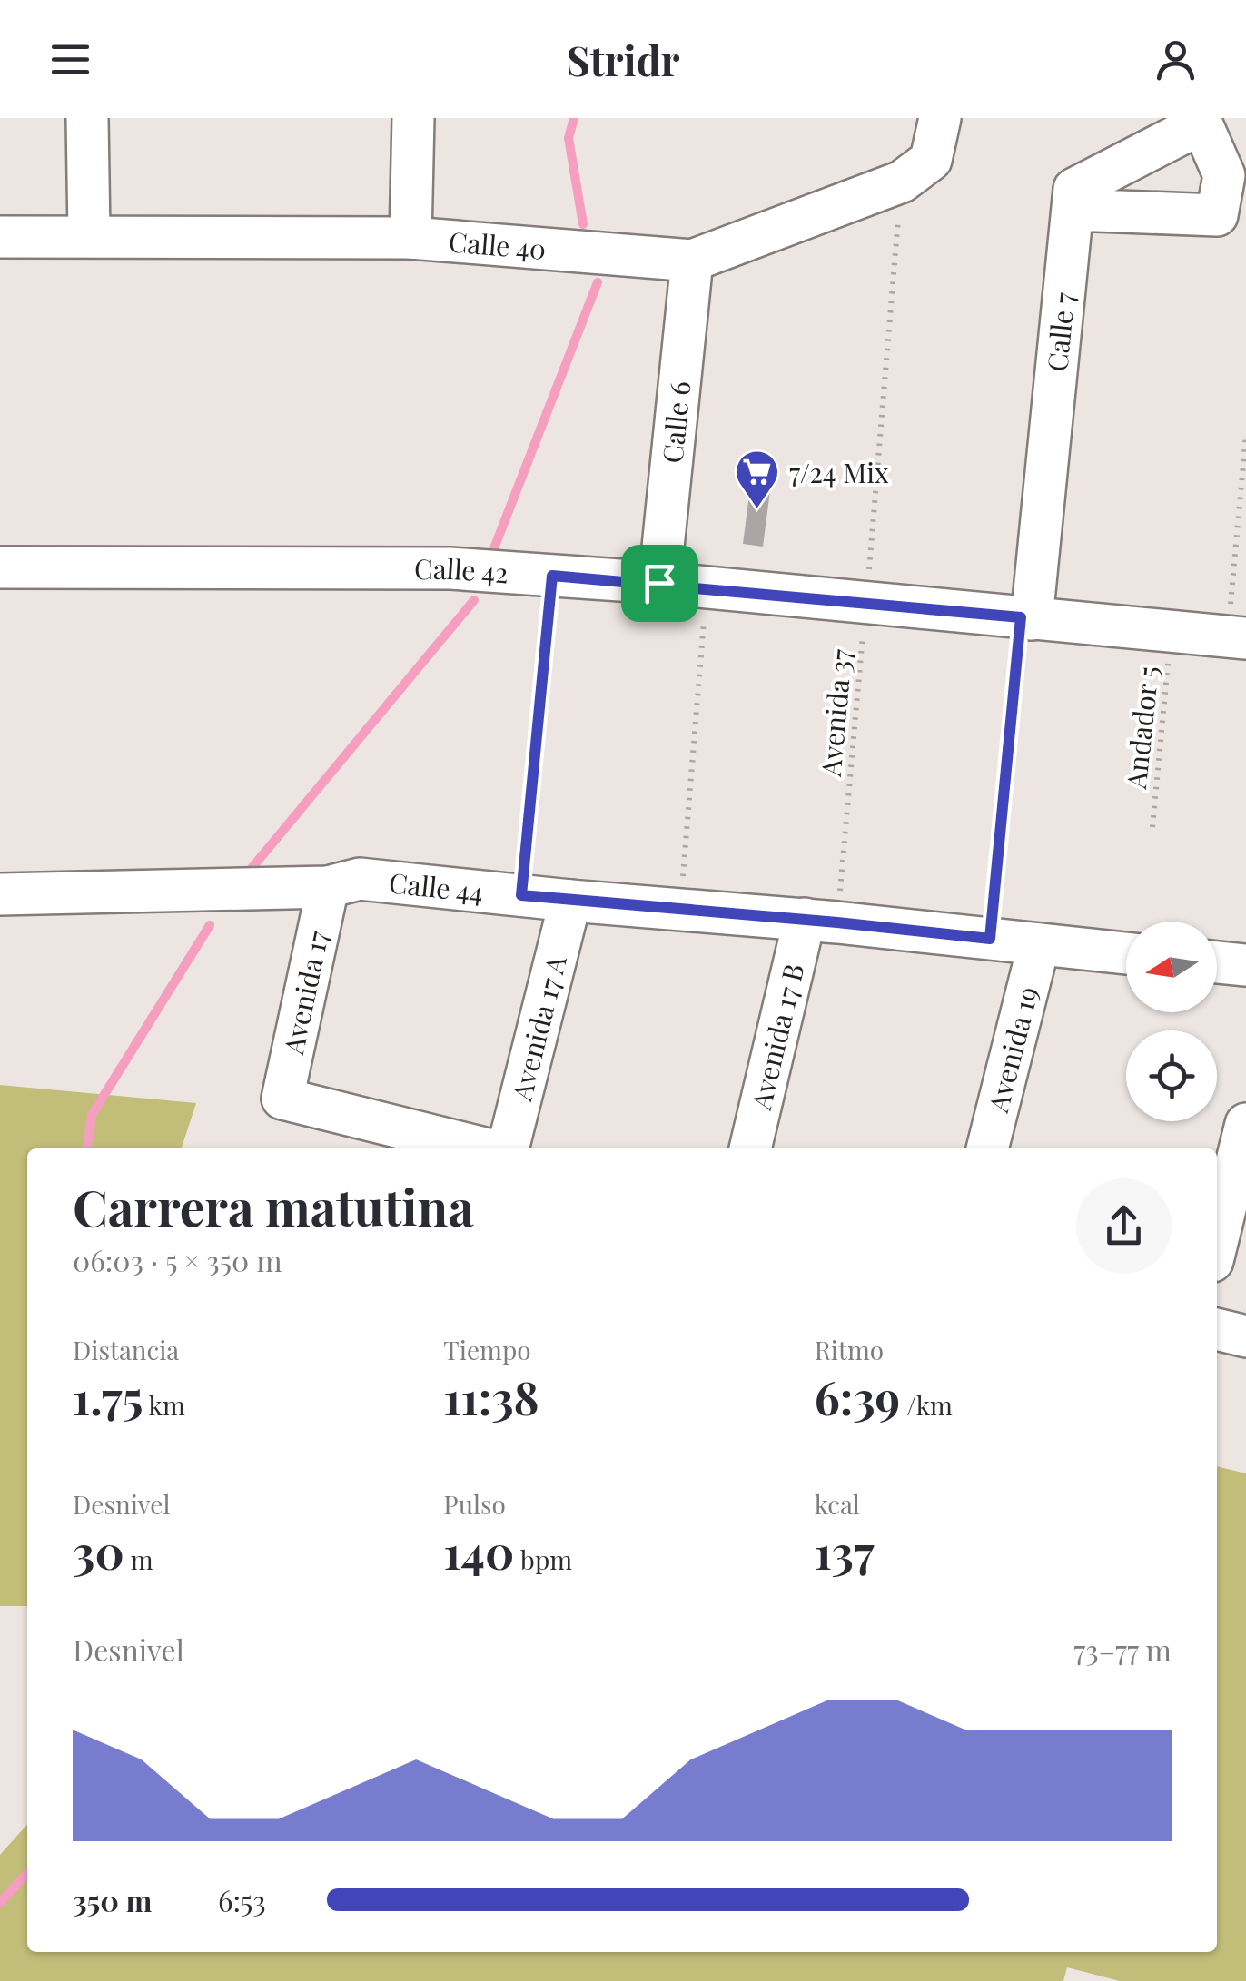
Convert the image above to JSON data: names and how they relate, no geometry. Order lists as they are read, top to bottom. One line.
{"streets":{"street":["Calle 40","Calle 7","Calle 6","Calle 42","Calle 44","Avenida 17","Avenida 17 A","Avenida 17 B","Avenida 19"],"path":["Avenida 37","Andador 5"]},"crossings":[["Calle 40","Calle 6"],["Calle 40","Avenida 37"],["Calle 7","Calle 42"],["Calle 6","Calle 42"],["Calle 42","Avenida 37"],["Calle 42","Andador 5"],["Avenida 37","Calle 44"],["Avenida 37","Avenida 17 B"],["Calle 44","Avenida 17"],["Calle 44","Avenida 17 A"],["Calle 44","Avenida 17 B"],["Calle 44","Avenida 19"]],"places":{"supermarket":["7/24 Mix"]},"north":"left","page":{"header":"Stridr","heading":["Carrera matutina","06:03 · 5 × 350 m"],"stats":[["Distancia","1.75 km"],["Tiempo","11:38"],["Ritmo","6:39 /km"],["Desnivel","30 m"],["Pulso","140 bpm"],["kcal","137"]],"chart":["Desnivel","73–77 m"],"list":[{"name":"350 m","note":"6:53"}]}}
